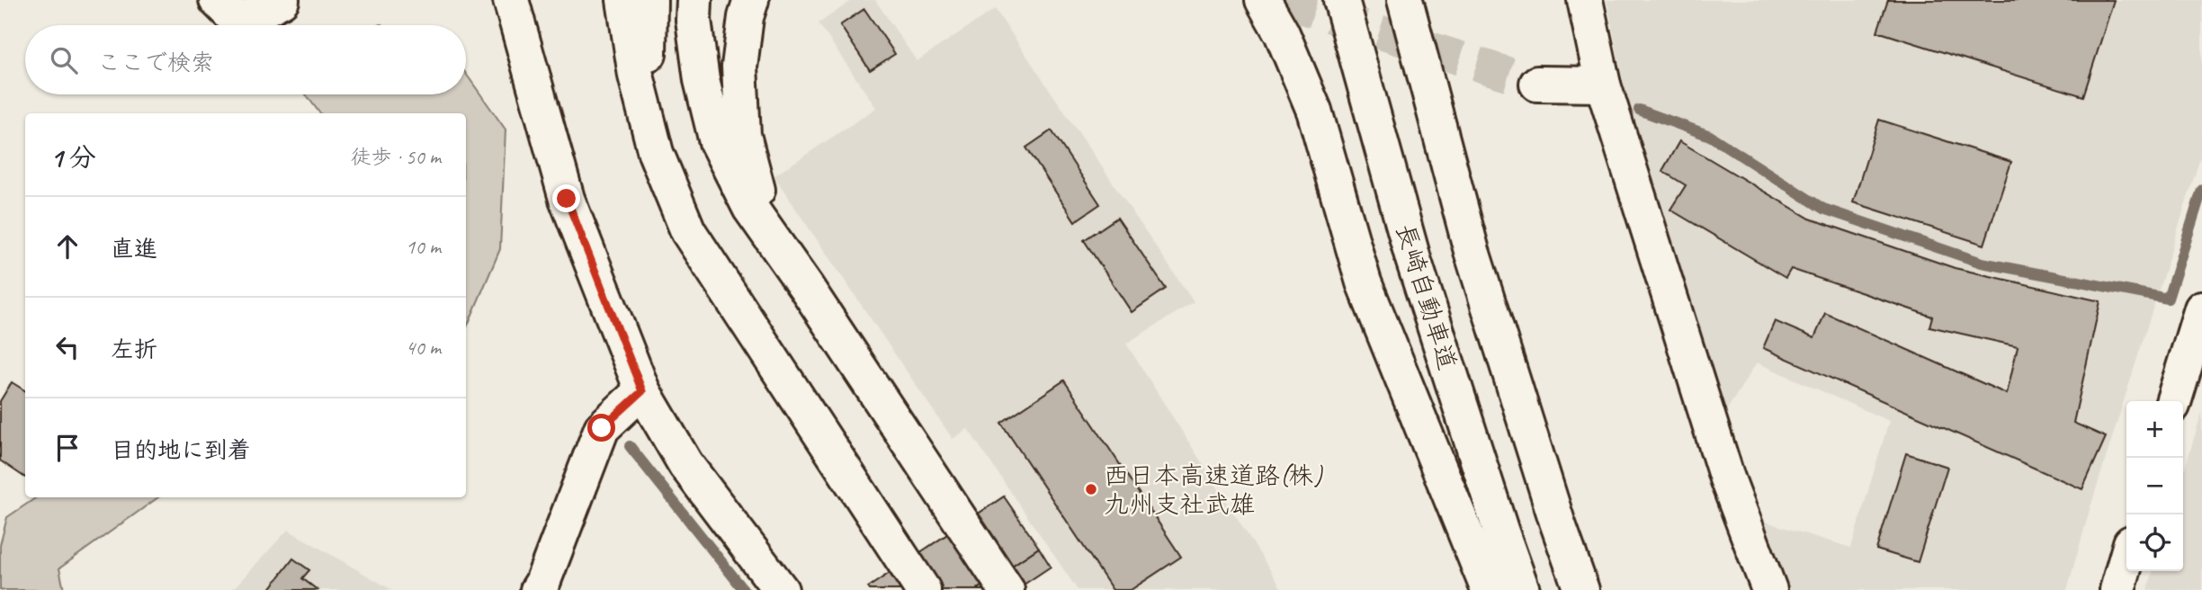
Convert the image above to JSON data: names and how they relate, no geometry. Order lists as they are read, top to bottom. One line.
{"streets":{"main road":["長崎自動車道"]},"places":["西日本高速道路(株) 九州支社武雄"],"page":{"search":"ここで検索","heading":["1 分","徒歩 · 50 m"],"list":[["直進","10 m"],["左折","40 m"],"目的地に到着"],"map_buttons":["+","−"]}}
